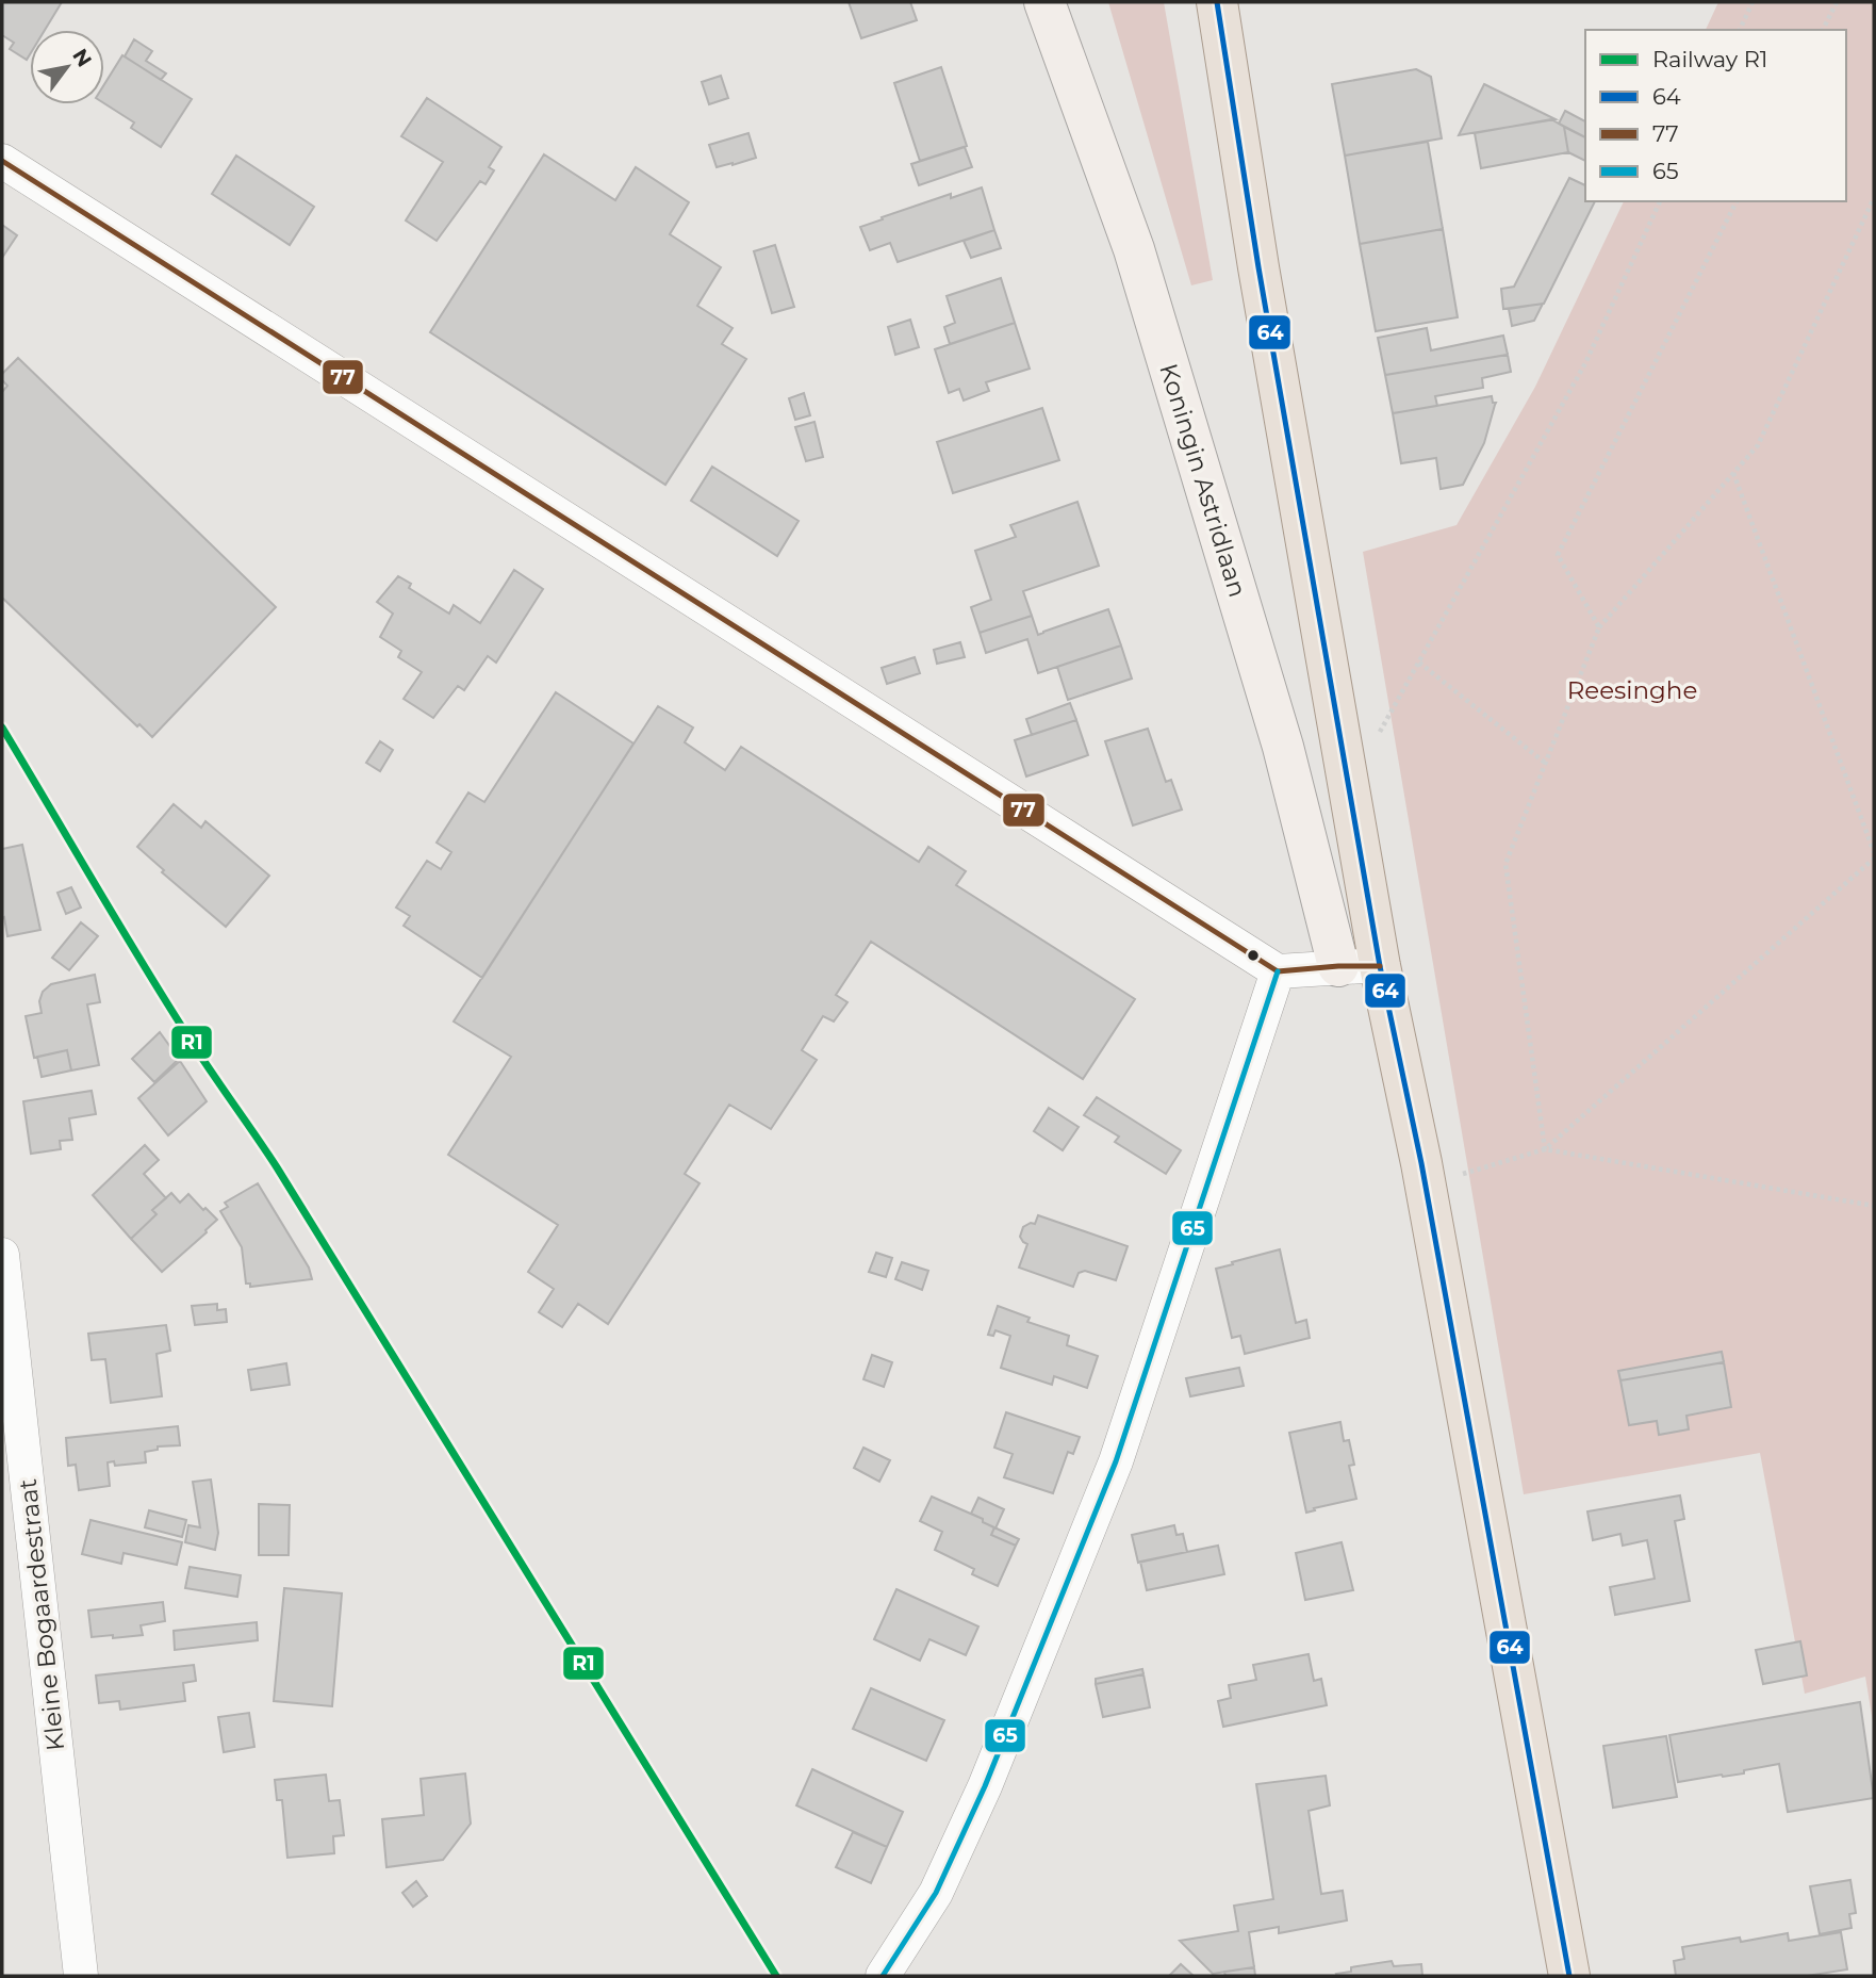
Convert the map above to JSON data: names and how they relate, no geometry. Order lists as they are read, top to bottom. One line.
{"streets":{"main road":["Koningin Astridlaan"],"street":["Kleine Bogaardestraat"]},"parks":["Reesinghe"],"lines":["transit line 64","transit line 77","rail line R1","transit line 65"],"legend":["Railway R1","64","77","65"],"north":"top right"}
